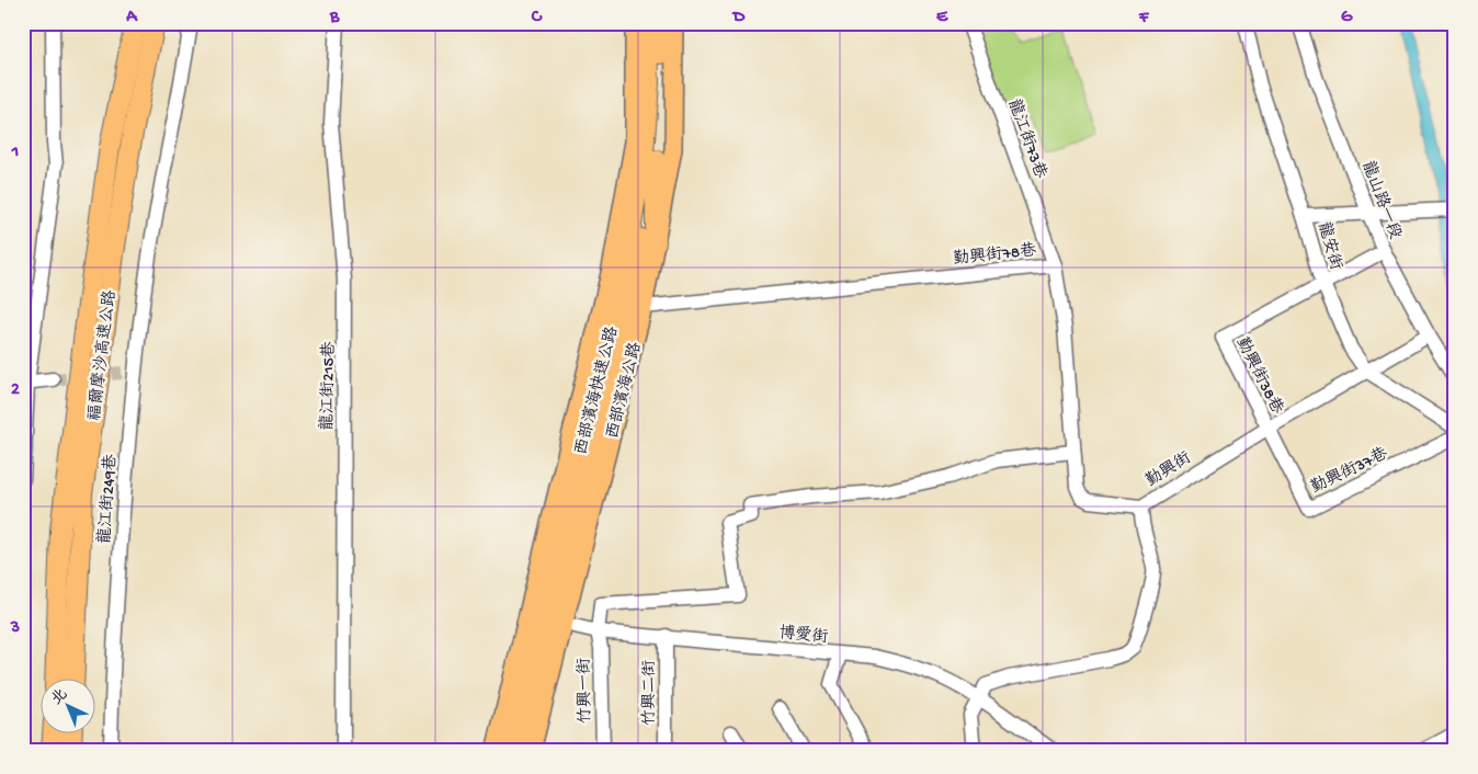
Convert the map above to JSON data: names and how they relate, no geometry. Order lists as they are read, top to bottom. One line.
{"streets":{"highway":["福爾摩沙高速公路","西部濱海快速公路"],"main road":["西部濱海公路"],"street":["龍江街73巷","龍山路一段","龍安街","勤興街78巷","勤興街38巷","龍江街215巷","勤興街","勤興街37巷","龍江街249巷","博愛街","竹興一街","竹興二街"]},"crossings":[["龍江街73巷","勤興街78巷"],["龍山路一段","勤興街"],["龍安街","勤興街38巷"],["龍安街","勤興街"],["勤興街78巷","西部濱海公路"],["勤興街78巷","勤興街"],["勤興街78巷","竹興一街"],["勤興街38巷","勤興街"],["勤興街38巷","勤興街37巷"],["西部濱海快速公路","西部濱海公路"],["西部濱海快速公路","博愛街"],["西部濱海公路","博愛街"],["勤興街","勤興街37巷"],["勤興街","博愛街"],["博愛街","竹興一街"],["博愛街","竹興二街"]],"north":"top left","grid":{"columns":["A","B","C","D","E","F","G"],"rows":["1","2","3"]}}
